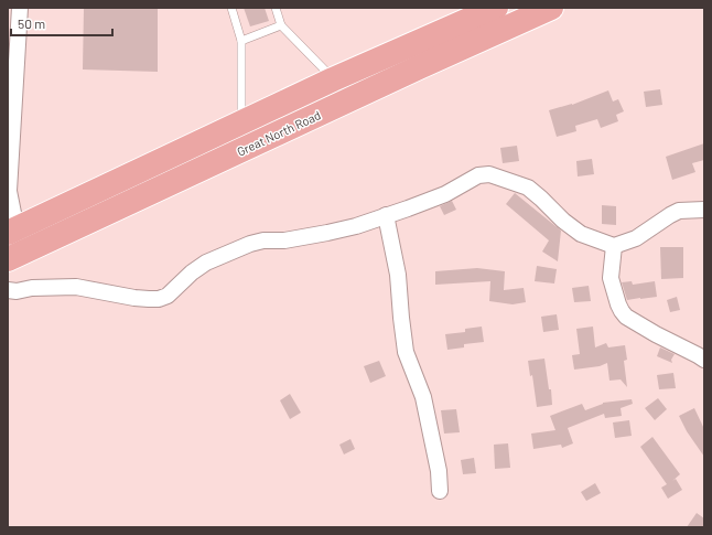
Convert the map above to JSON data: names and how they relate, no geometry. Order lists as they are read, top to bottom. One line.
{"streets":{"highway":["Great North Road"]},"scale_bar":"50 m"}
